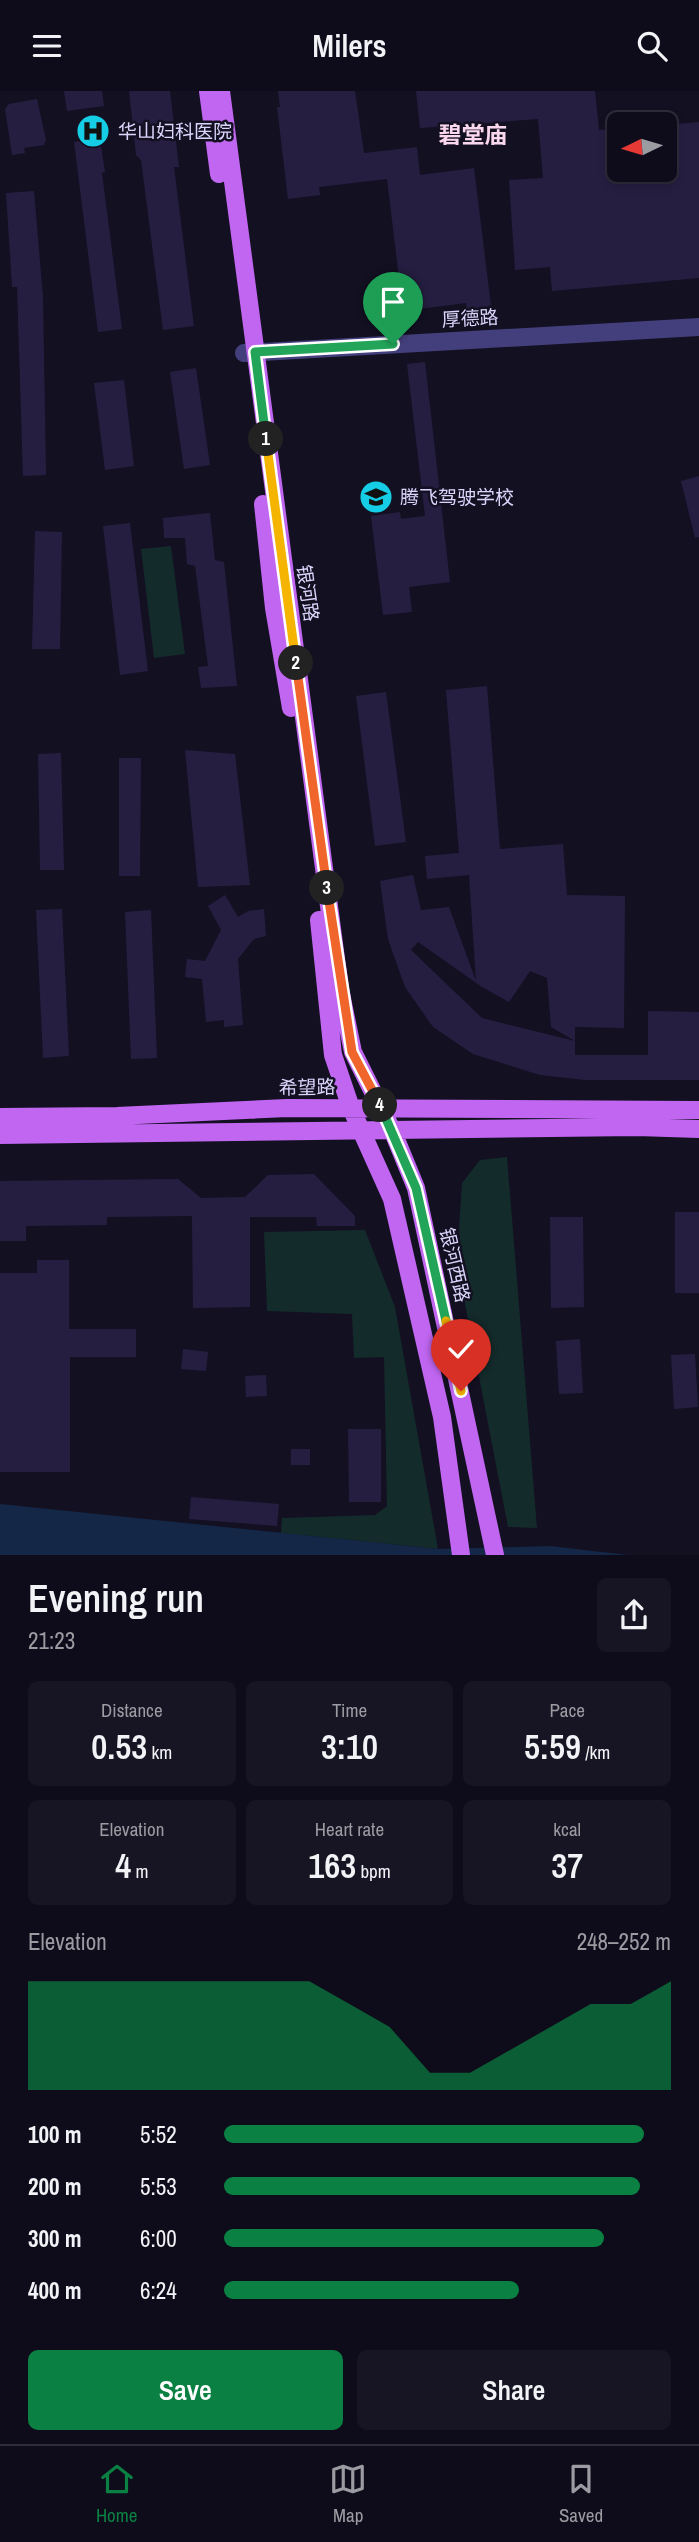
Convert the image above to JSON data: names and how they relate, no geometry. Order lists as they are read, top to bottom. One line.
{"streets":{"main road":["银河路","希望路","银河西路"],"street":["厚德路"]},"crossings":[["厚德路","银河路"],["银河路","希望路"],["银河路","银河西路"]],"districts":["碧堂庙"],"places":{"hospital":["华山妇科医院"],"school or university":["腾飞驾驶学校"]},"north":"left","page":{"header":"Milers","pins":["1","2","3","4"],"heading":["Evening run","21:23"],"stats":[["Distance","0.53 km"],["Time","3:10"],["Pace","5:59 /km"],["Elevation","4 m"],["Heart rate","163 bpm"],["kcal","37"]],"chart":["Elevation","248–252 m"],"list":[{"name":"100 m","note":"5:52"},{"name":"200 m","note":"5:53"},{"name":"300 m","note":"6:00"},{"name":"400 m","note":"6:24"}],"buttons":["Save","Share"],"tabs":["Home","Map","Saved"]}}
